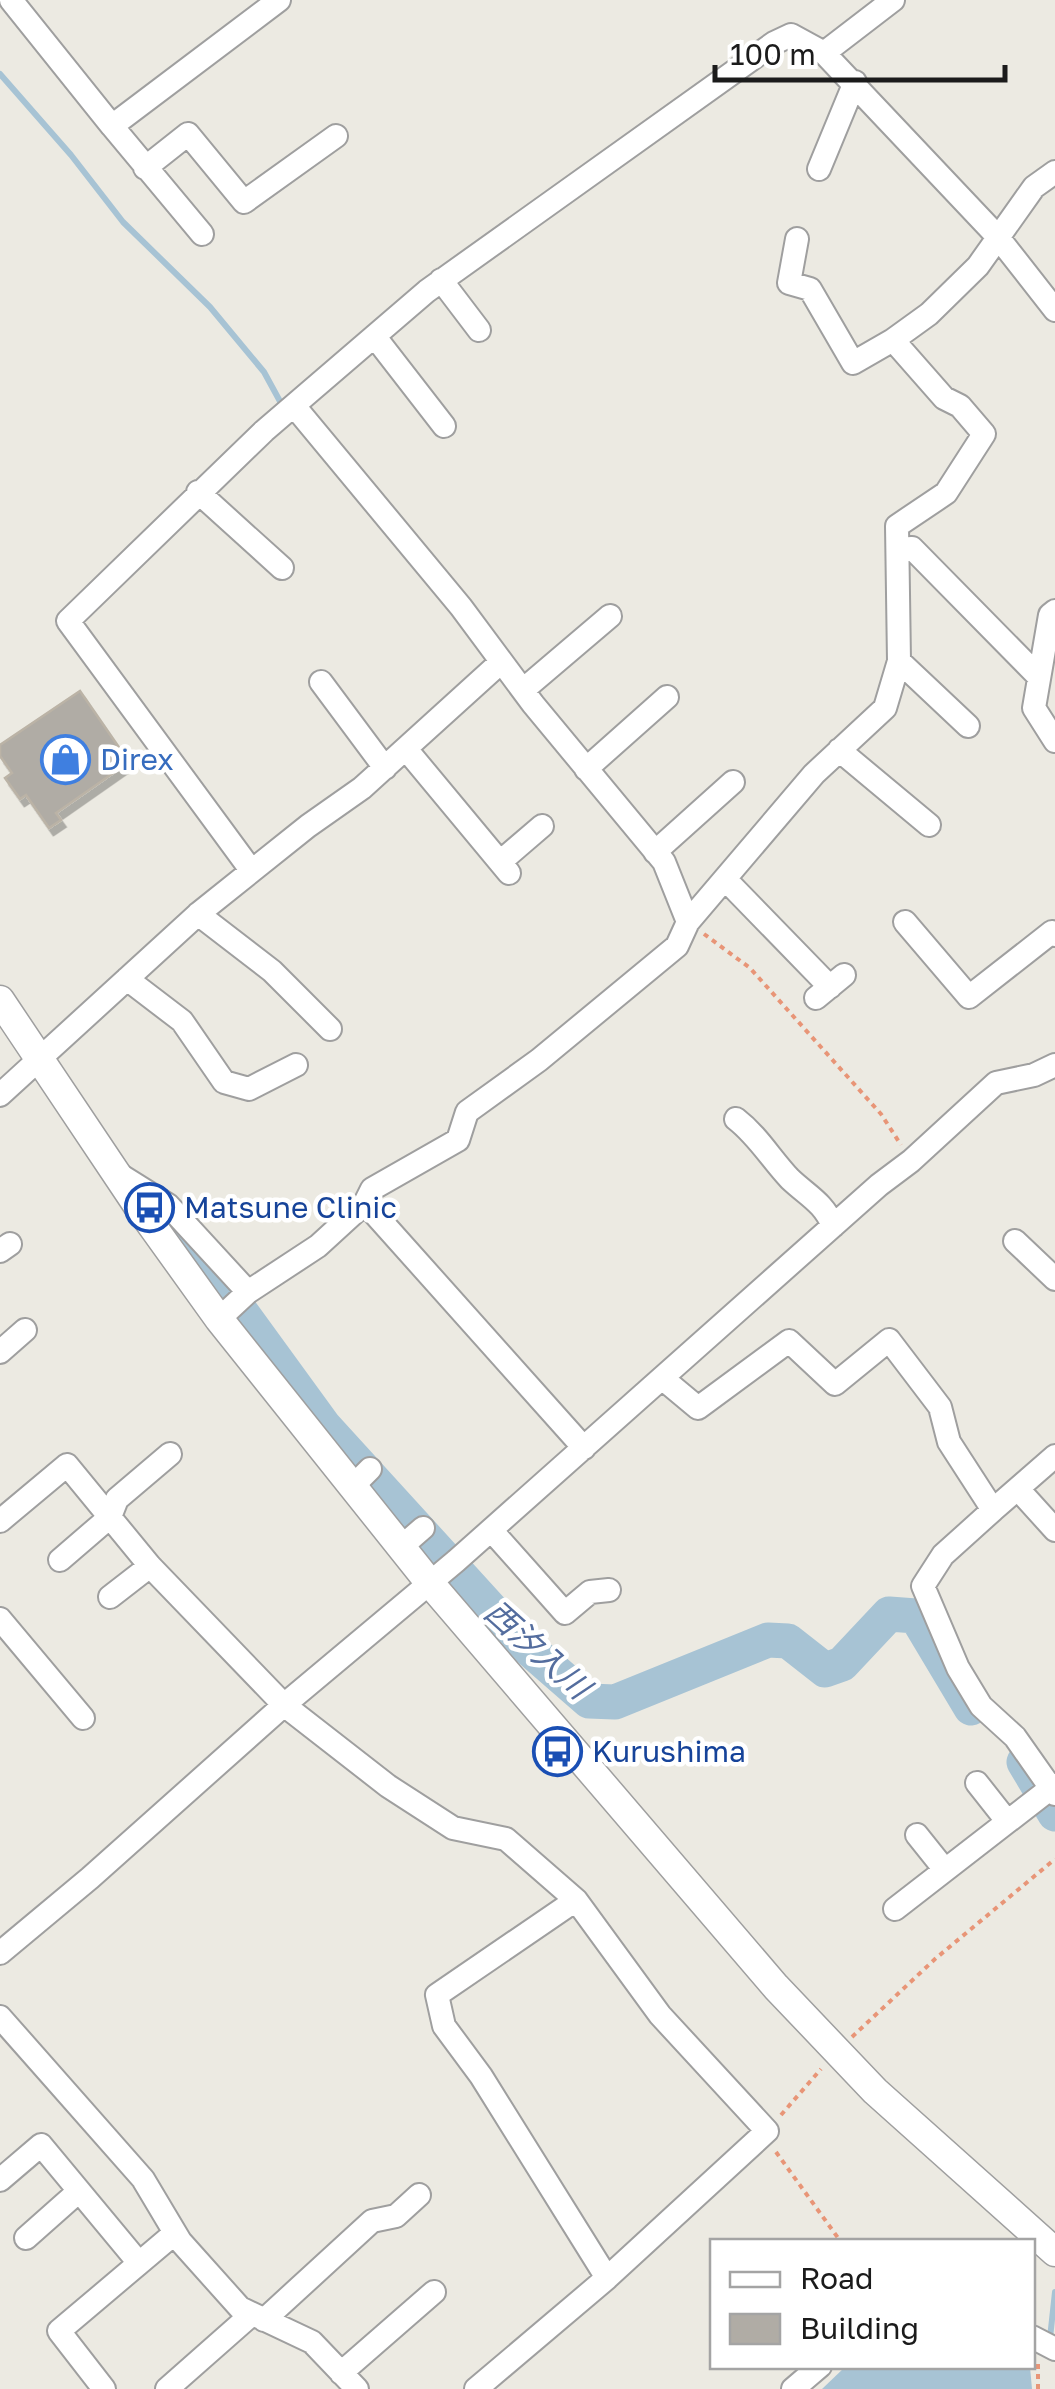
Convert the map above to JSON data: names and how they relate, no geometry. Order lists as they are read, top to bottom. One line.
{"water":["西汐入川"],"places":{"shop":["Direx"],"bus stop":["Matsune Clinic","Kurushima"]},"legend":["Road","Building"],"scale_bar":"100 m"}
